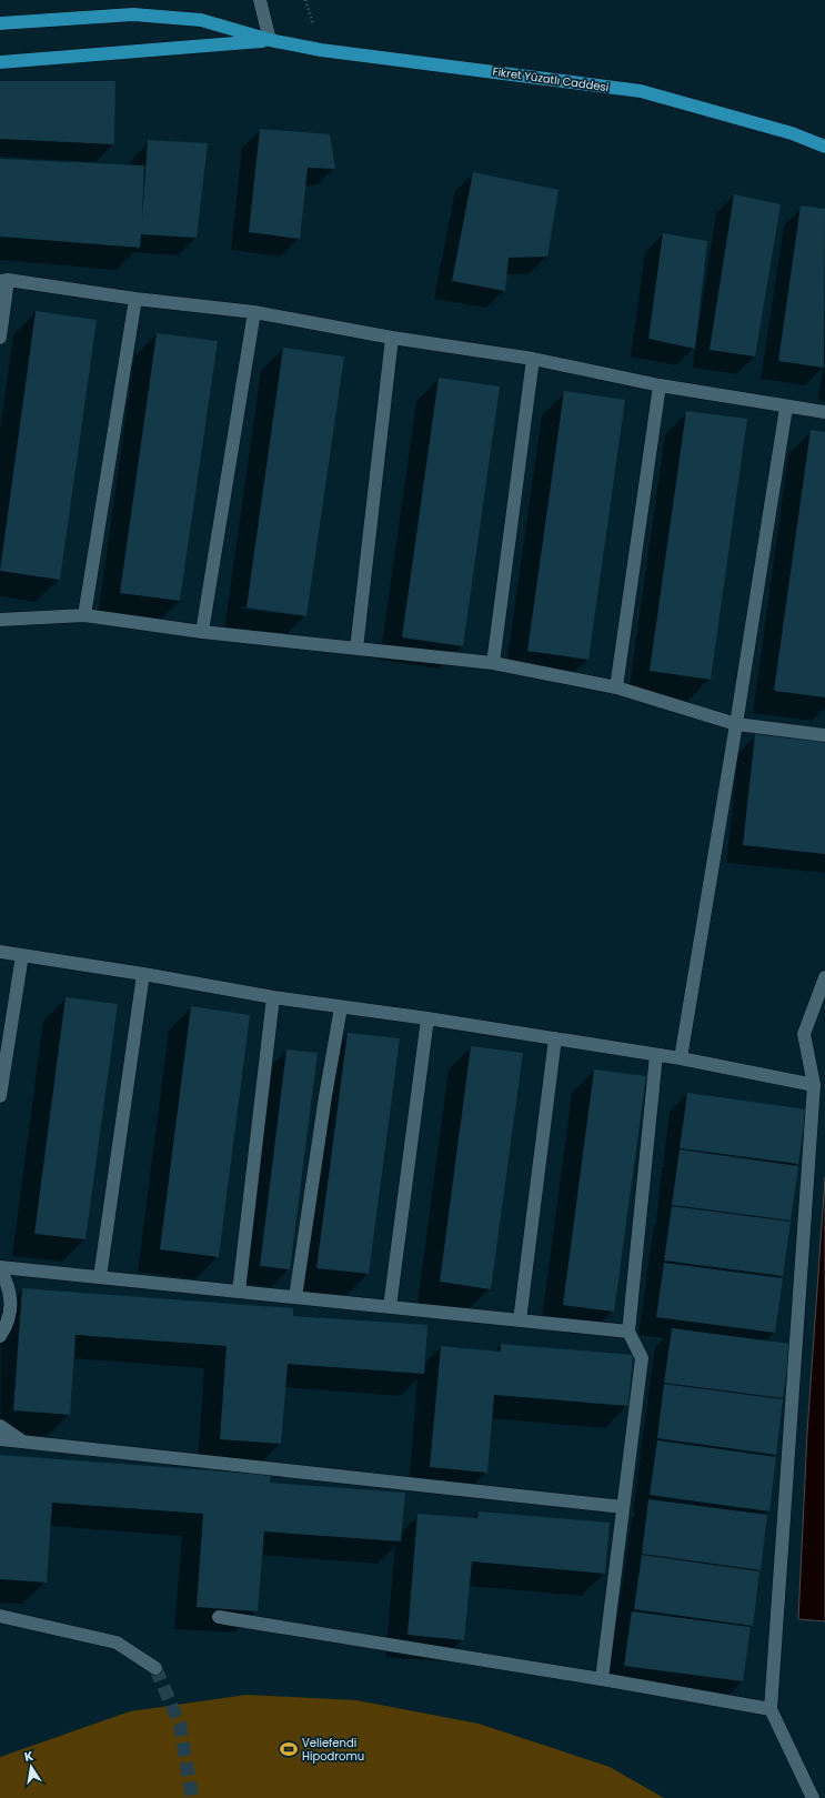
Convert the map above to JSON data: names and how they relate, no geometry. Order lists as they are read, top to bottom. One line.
{"streets":{"main road":["Fikret Yüzatlı Caddesi"]},"places":{"sports":["Veliefendi Hipodromu"]},"north":"top"}
